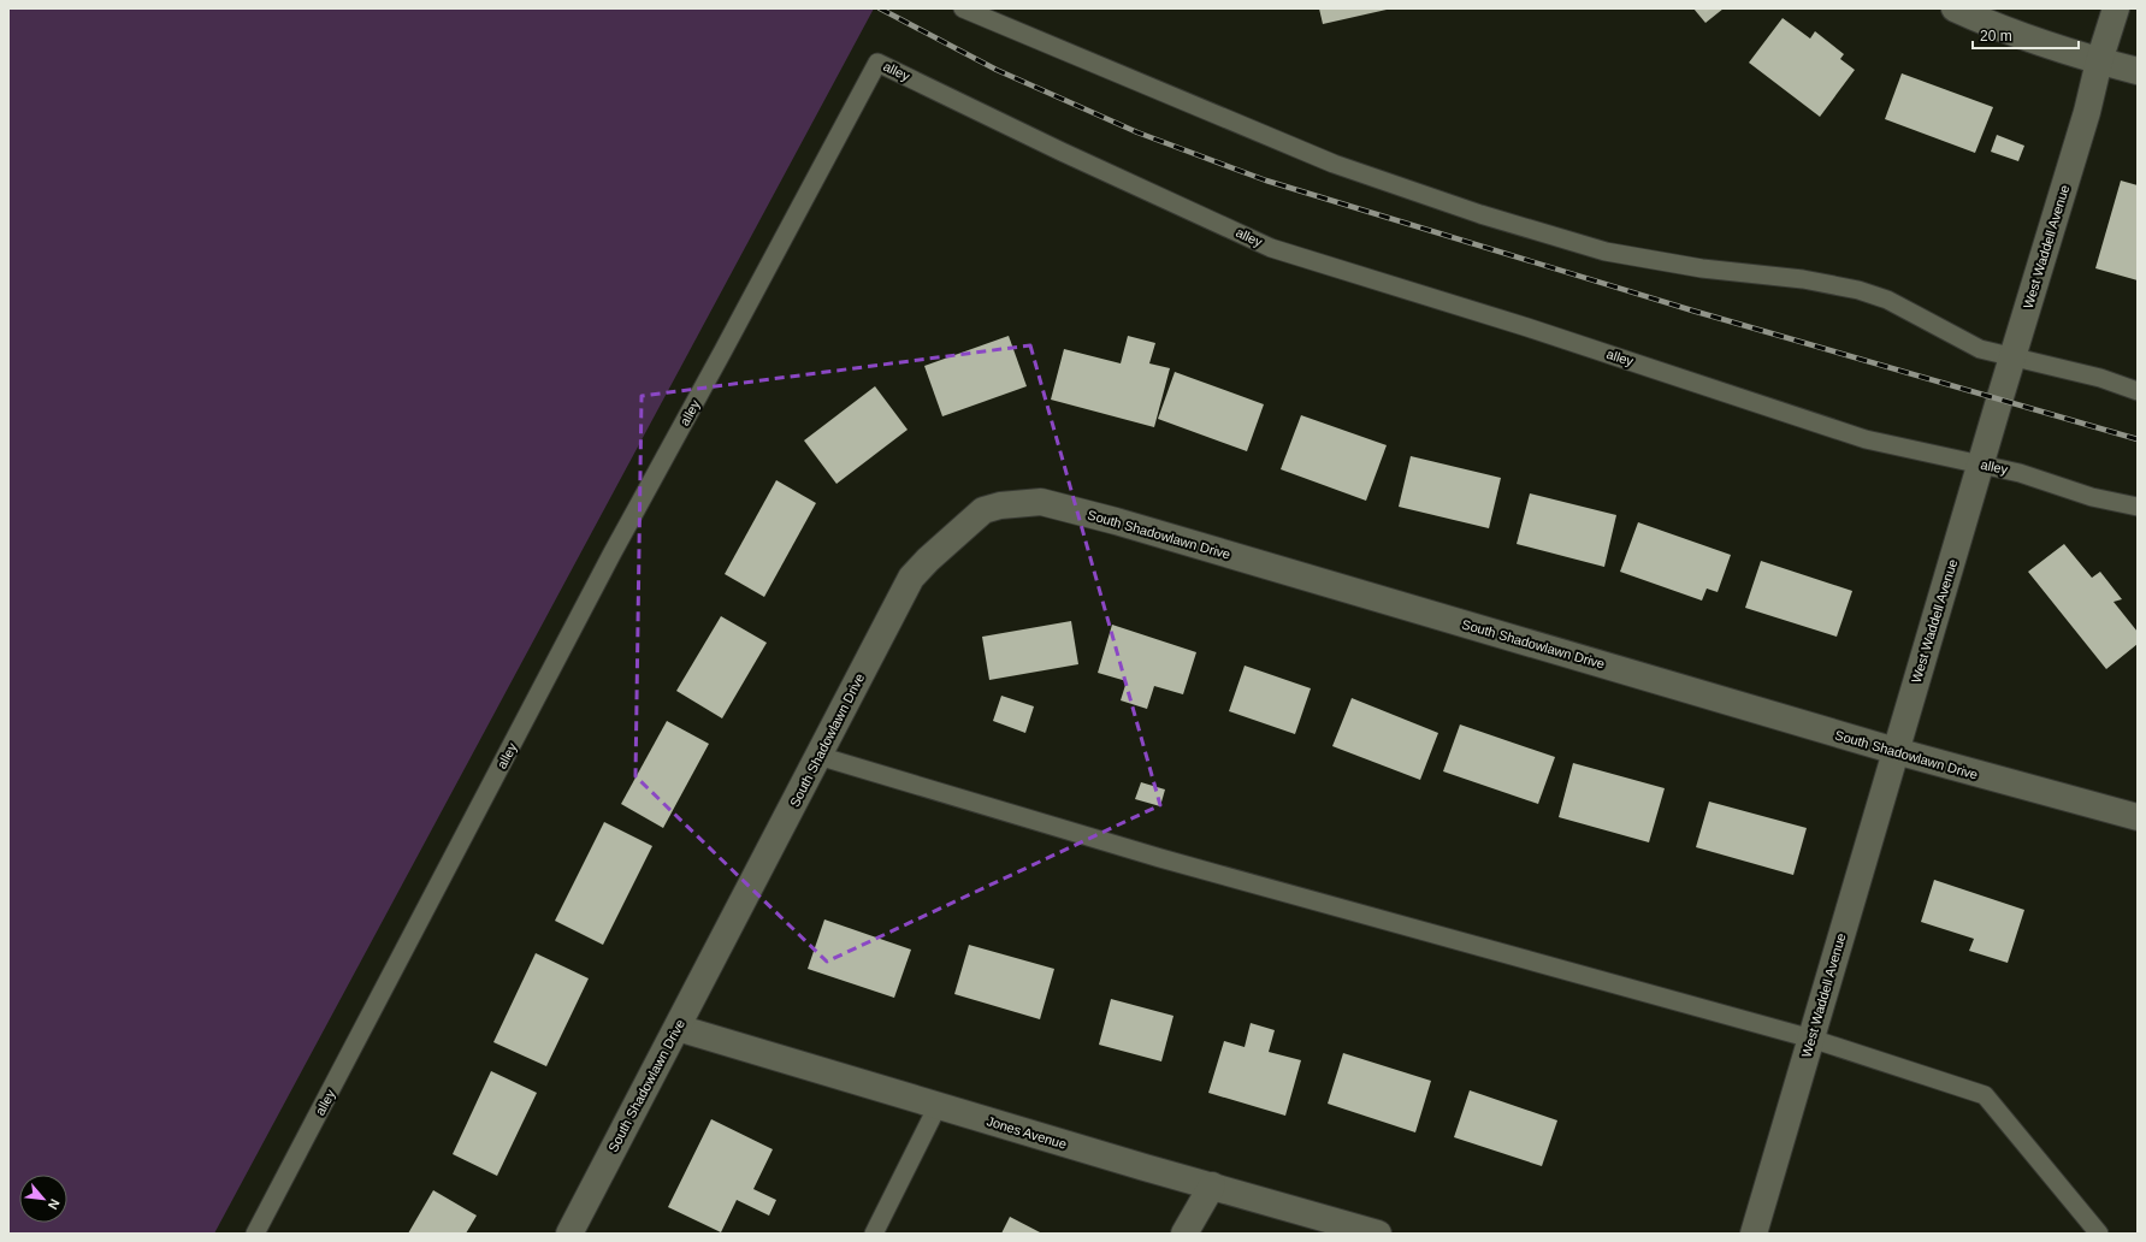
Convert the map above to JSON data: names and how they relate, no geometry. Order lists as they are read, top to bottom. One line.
{"streets":{"street":["West Waddell Avenue","South Shadowlawn Drive","Jones Avenue"],"lane":["alley"]},"crossings":[["alley","West Waddell Avenue"],["West Waddell Avenue","South Shadowlawn Drive"],["South Shadowlawn Drive","Jones Avenue"]],"scale_bar":"20 m","north":"bottom right"}
